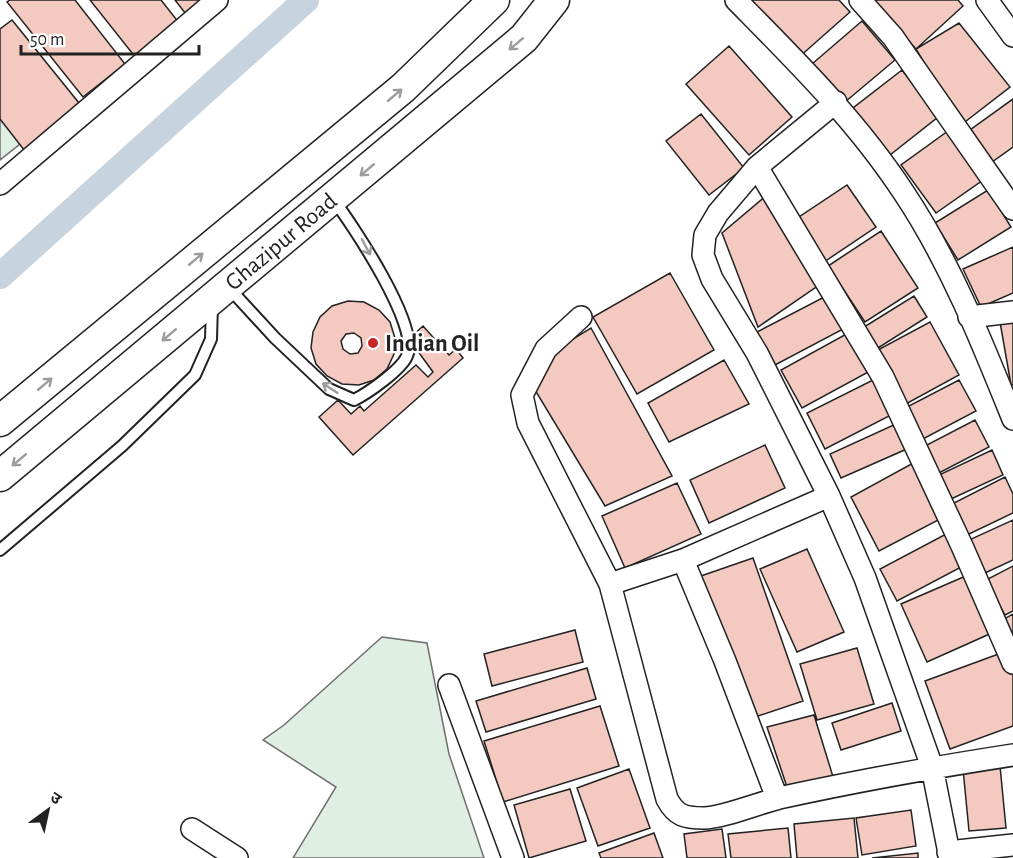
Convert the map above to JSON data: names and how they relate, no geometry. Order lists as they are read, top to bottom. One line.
{"streets":{"main road":["Ghazipur Road"]},"places":["Indian Oil"],"scale_bar":"50 m","north":"top right"}
